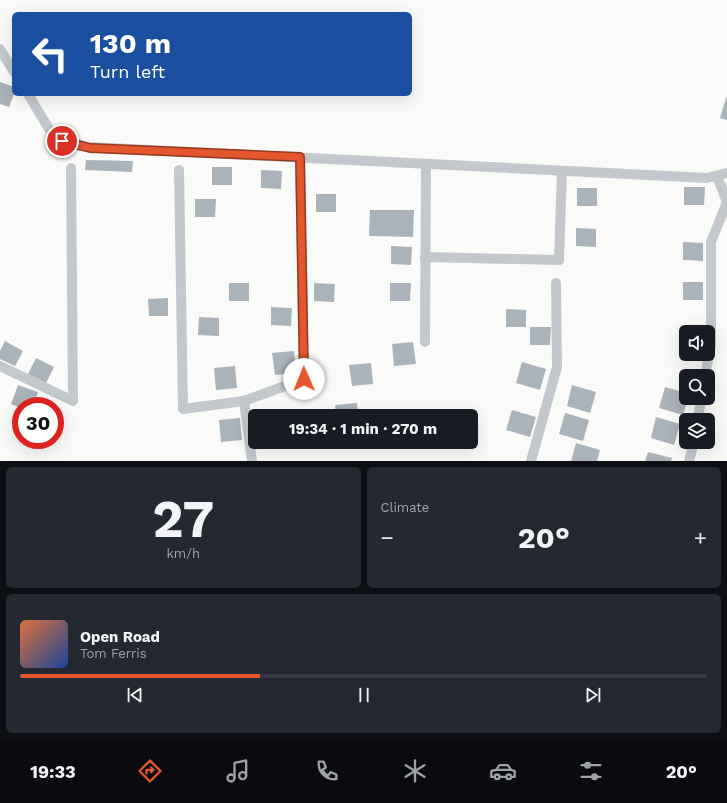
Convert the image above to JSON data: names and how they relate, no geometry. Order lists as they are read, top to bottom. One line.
{"page":{"turn":["130 m","Turn left"],"limit":"30","trip":"19:34 · 1 min · 270 m","tile":[["27","km/h"],"Climate"],"heat":["−","20°","+"],"song":["Open Road","Tom Ferris"],"tabs":["19:33","20°"]}}
